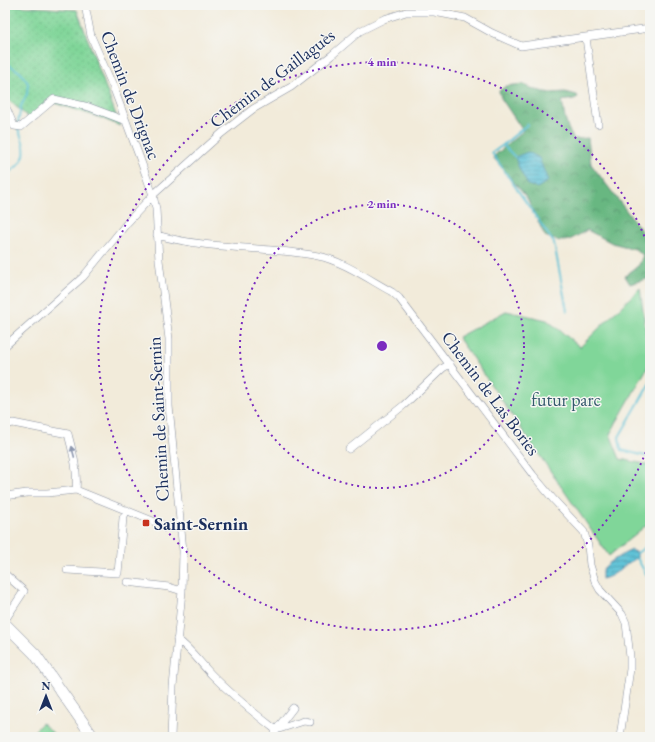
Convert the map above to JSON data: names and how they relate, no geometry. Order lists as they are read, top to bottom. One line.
{"streets":{"street":["Chemin de Gaillaguès","Chemin de Drignac","Chemin de Las Bories","Chemin de Saint-Sernin"]},"crossings":[["Chemin de Gaillaguès","Chemin de Drignac"],["Chemin de Gaillaguès","Chemin de Saint-Sernin"],["Chemin de Drignac","Chemin de Saint-Sernin"],["Chemin de Las Bories","Chemin de Saint-Sernin"]],"parks":["futur parc"],"places":{"transit":["Saint-Sernin"]},"north":"top","rings":["4 min","2 min"]}
